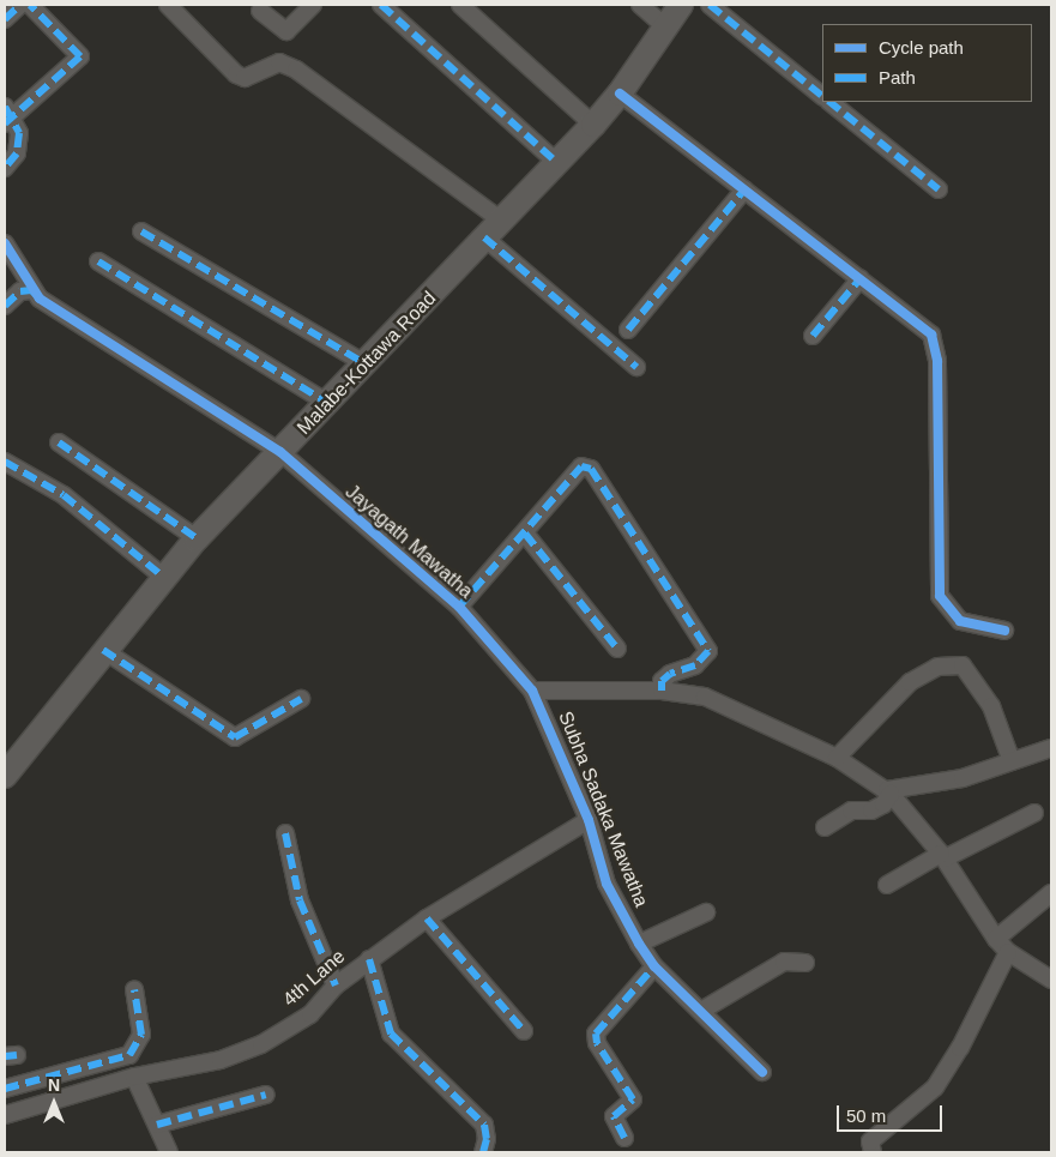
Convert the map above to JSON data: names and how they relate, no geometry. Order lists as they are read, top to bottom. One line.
{"streets":{"main road":["Malabe-Kottawa Road"],"street":["Jayagath Mawatha","Subha Sadaka Mawatha","4th Lane"]},"crossings":[["Malabe-Kottawa Road","Jayagath Mawatha"],["Jayagath Mawatha","Subha Sadaka Mawatha"],["Subha Sadaka Mawatha","4th Lane"]],"legend":["Cycle path","Path"],"scale_bar":"50 m","north":"top"}
